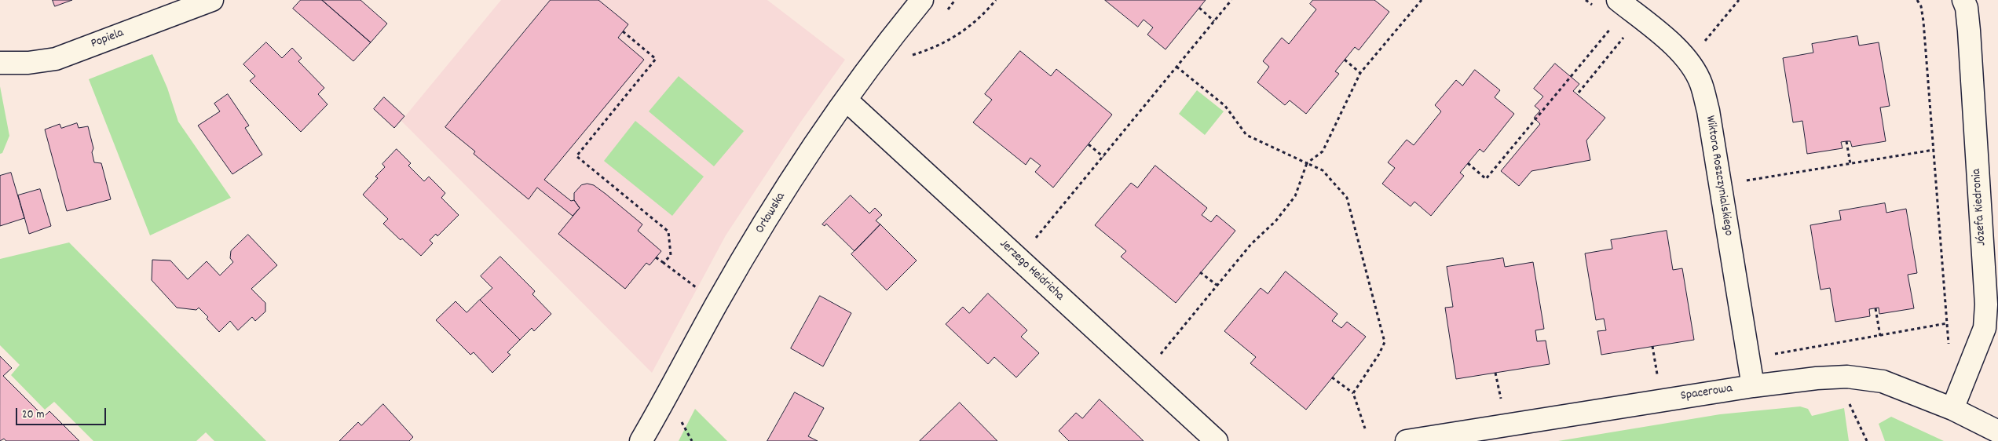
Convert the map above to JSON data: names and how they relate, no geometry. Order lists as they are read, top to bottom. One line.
{"streets":{"street":["Popiela","Wiktora Roszczynialskiego","Józefa Kiedronia","Orłowska","Jerzego Heidricha","Spacerowa"]},"crossings":[["Wiktora Roszczynialskiego","Spacerowa"],["Józefa Kiedronia","Spacerowa"],["Orłowska","Jerzego Heidricha"]],"scale_bar":"20 m"}
